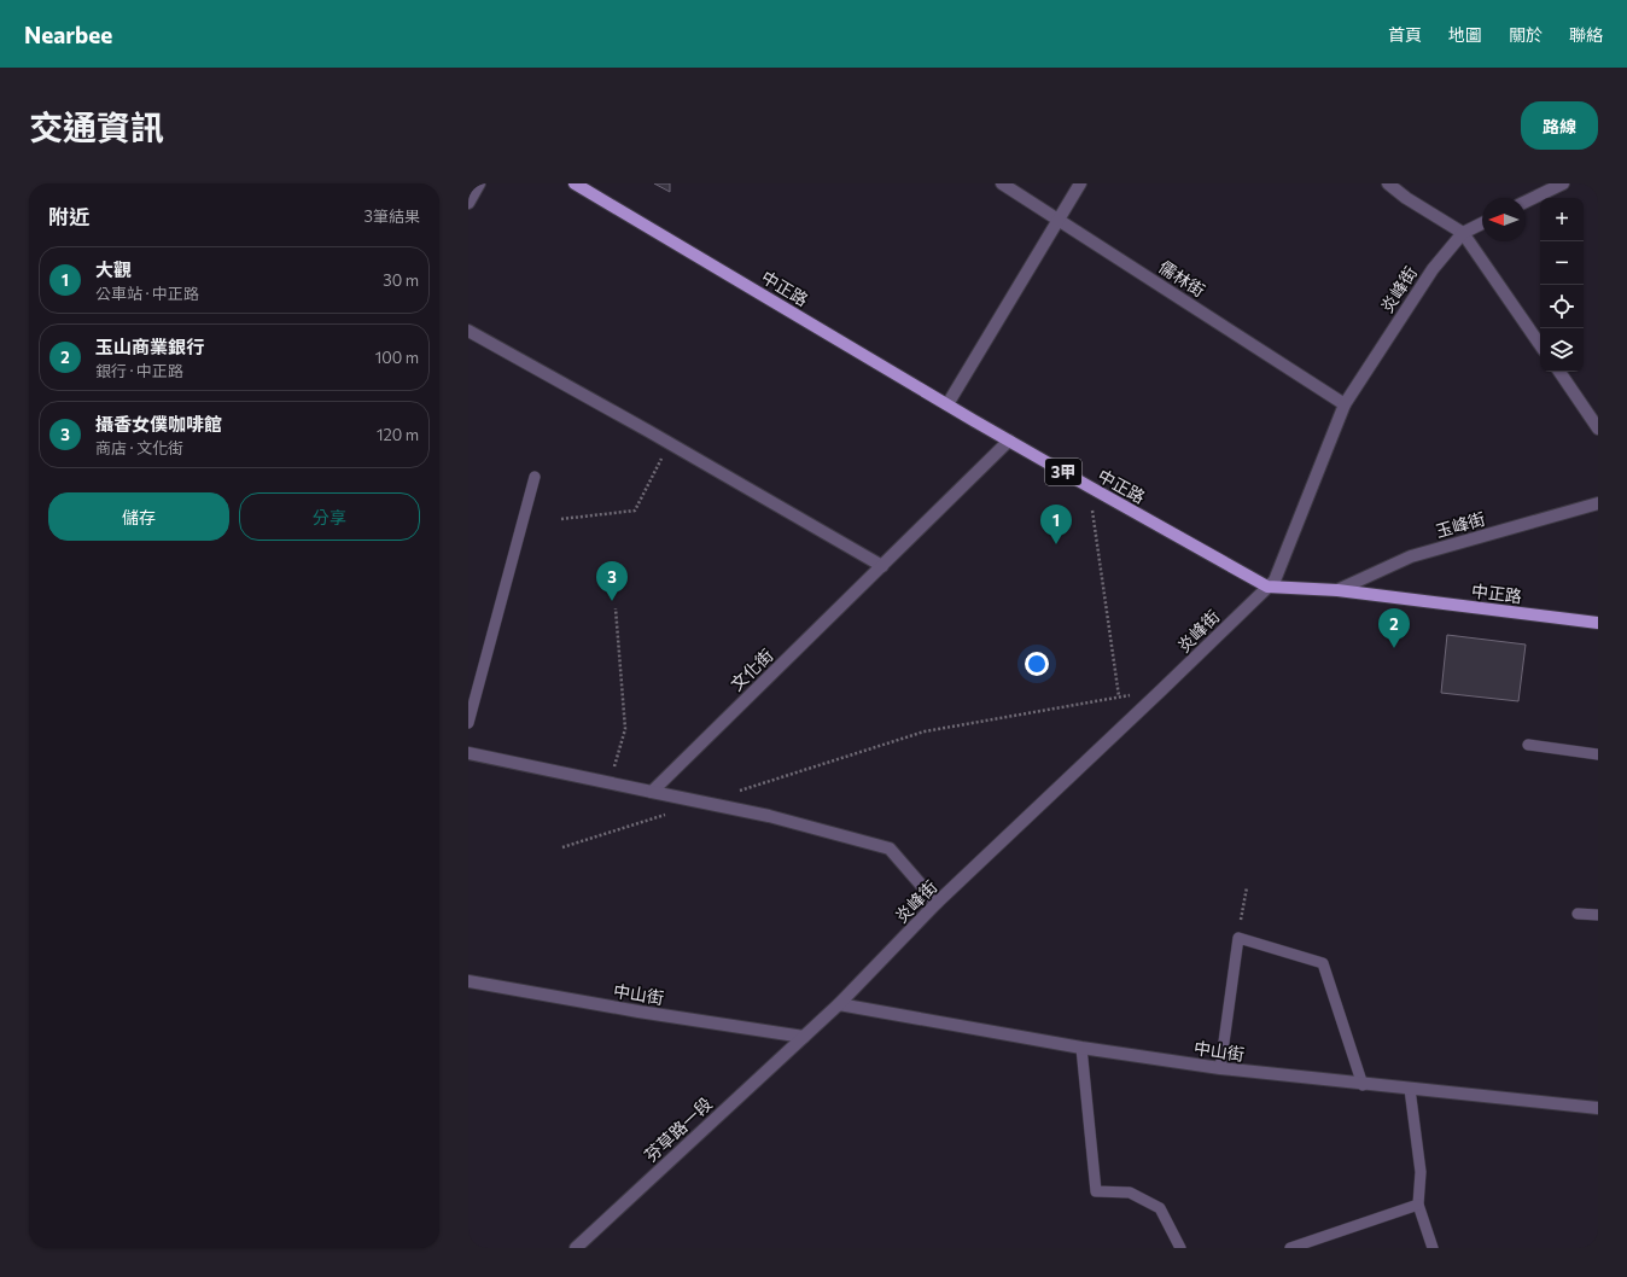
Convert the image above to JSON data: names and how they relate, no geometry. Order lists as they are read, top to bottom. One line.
{"streets":{"main road":["中正路","3甲"],"street":["儒林街","炎峰街","玉峰街","文化街","中山街","芬草路一段"]},"crossings":[["儒林街","炎峰街"],["中正路","炎峰街"],["中正路","玉峰街"],["中正路","文化街"],["炎峰街","中山街"],["炎峰街","芬草路一段"],["中山街","芬草路一段"]],"north":"left","page":{"header":"Nearbee","nav":["首頁","地圖","關於","聯絡"],"title":"交通資訊","buttons":["路線",["儲存","分享"]],"heading":["附近","3筆結果"],"map_buttons":["+","−"],"list":[{"mark":"1","name":"大觀","note":"公車站 · 中正路","value":"30 m"},{"mark":"2","name":"玉山商業銀行","note":"銀行 · 中正路","value":"100 m"},{"mark":"3","name":"攝香女僕咖啡館","note":"商店 · 文化街","value":"120 m"}],"pins":["1","3","2"]}}
